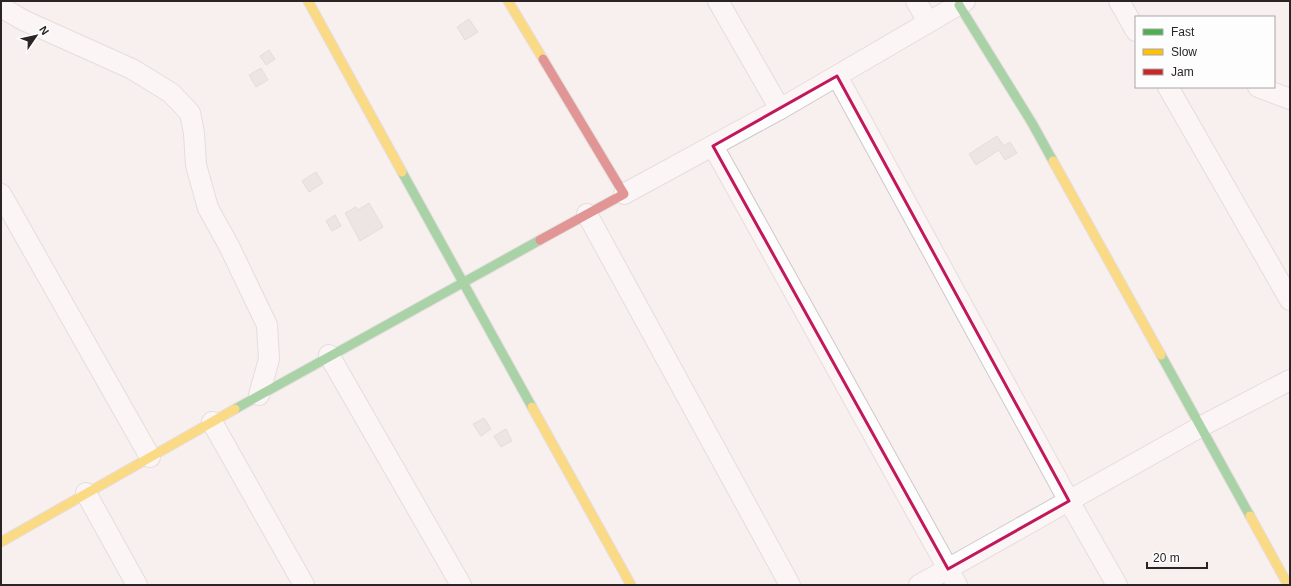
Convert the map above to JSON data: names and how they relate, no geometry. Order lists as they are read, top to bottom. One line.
{"legend":["Fast","Slow","Jam"],"scale_bar":"20 m","north":"top right"}
